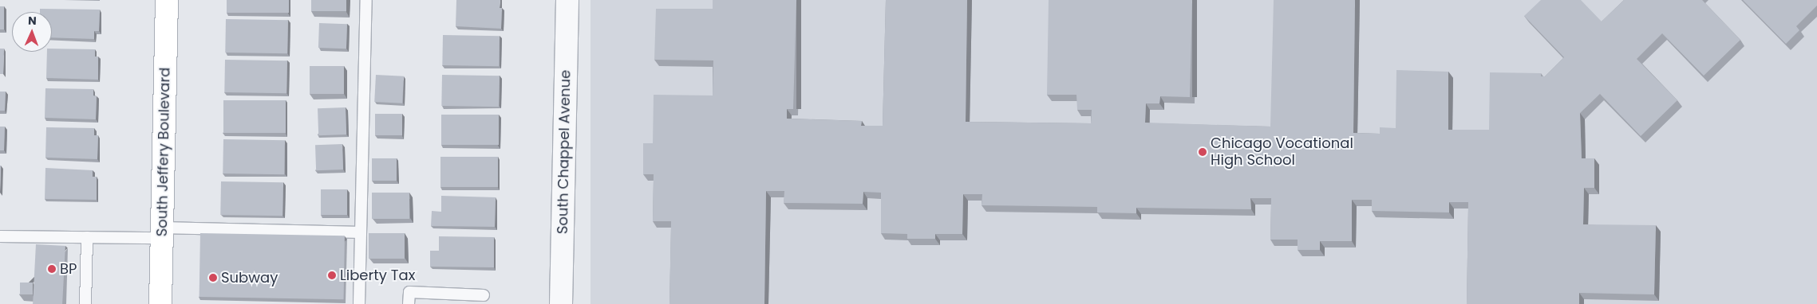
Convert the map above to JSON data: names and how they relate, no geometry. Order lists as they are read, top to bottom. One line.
{"streets":{"main road":["South Jeffery Boulevard"],"street":["South Chappel Avenue"]},"places":["Chicago Vocational High School","BP","Liberty Tax","Subway"],"north":"top"}
